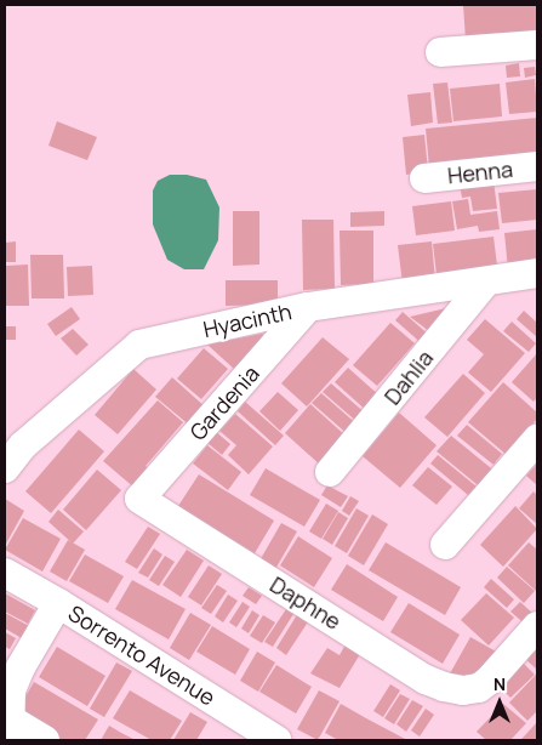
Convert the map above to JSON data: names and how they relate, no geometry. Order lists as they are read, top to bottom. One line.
{"streets":{"street":["Henna","Hyacinth","Dahlia","Gardenia","Daphne","Sorrento Avenue"]},"crossings":[["Hyacinth","Dahlia"],["Hyacinth","Gardenia"],["Gardenia","Daphne"]],"north":"top"}
